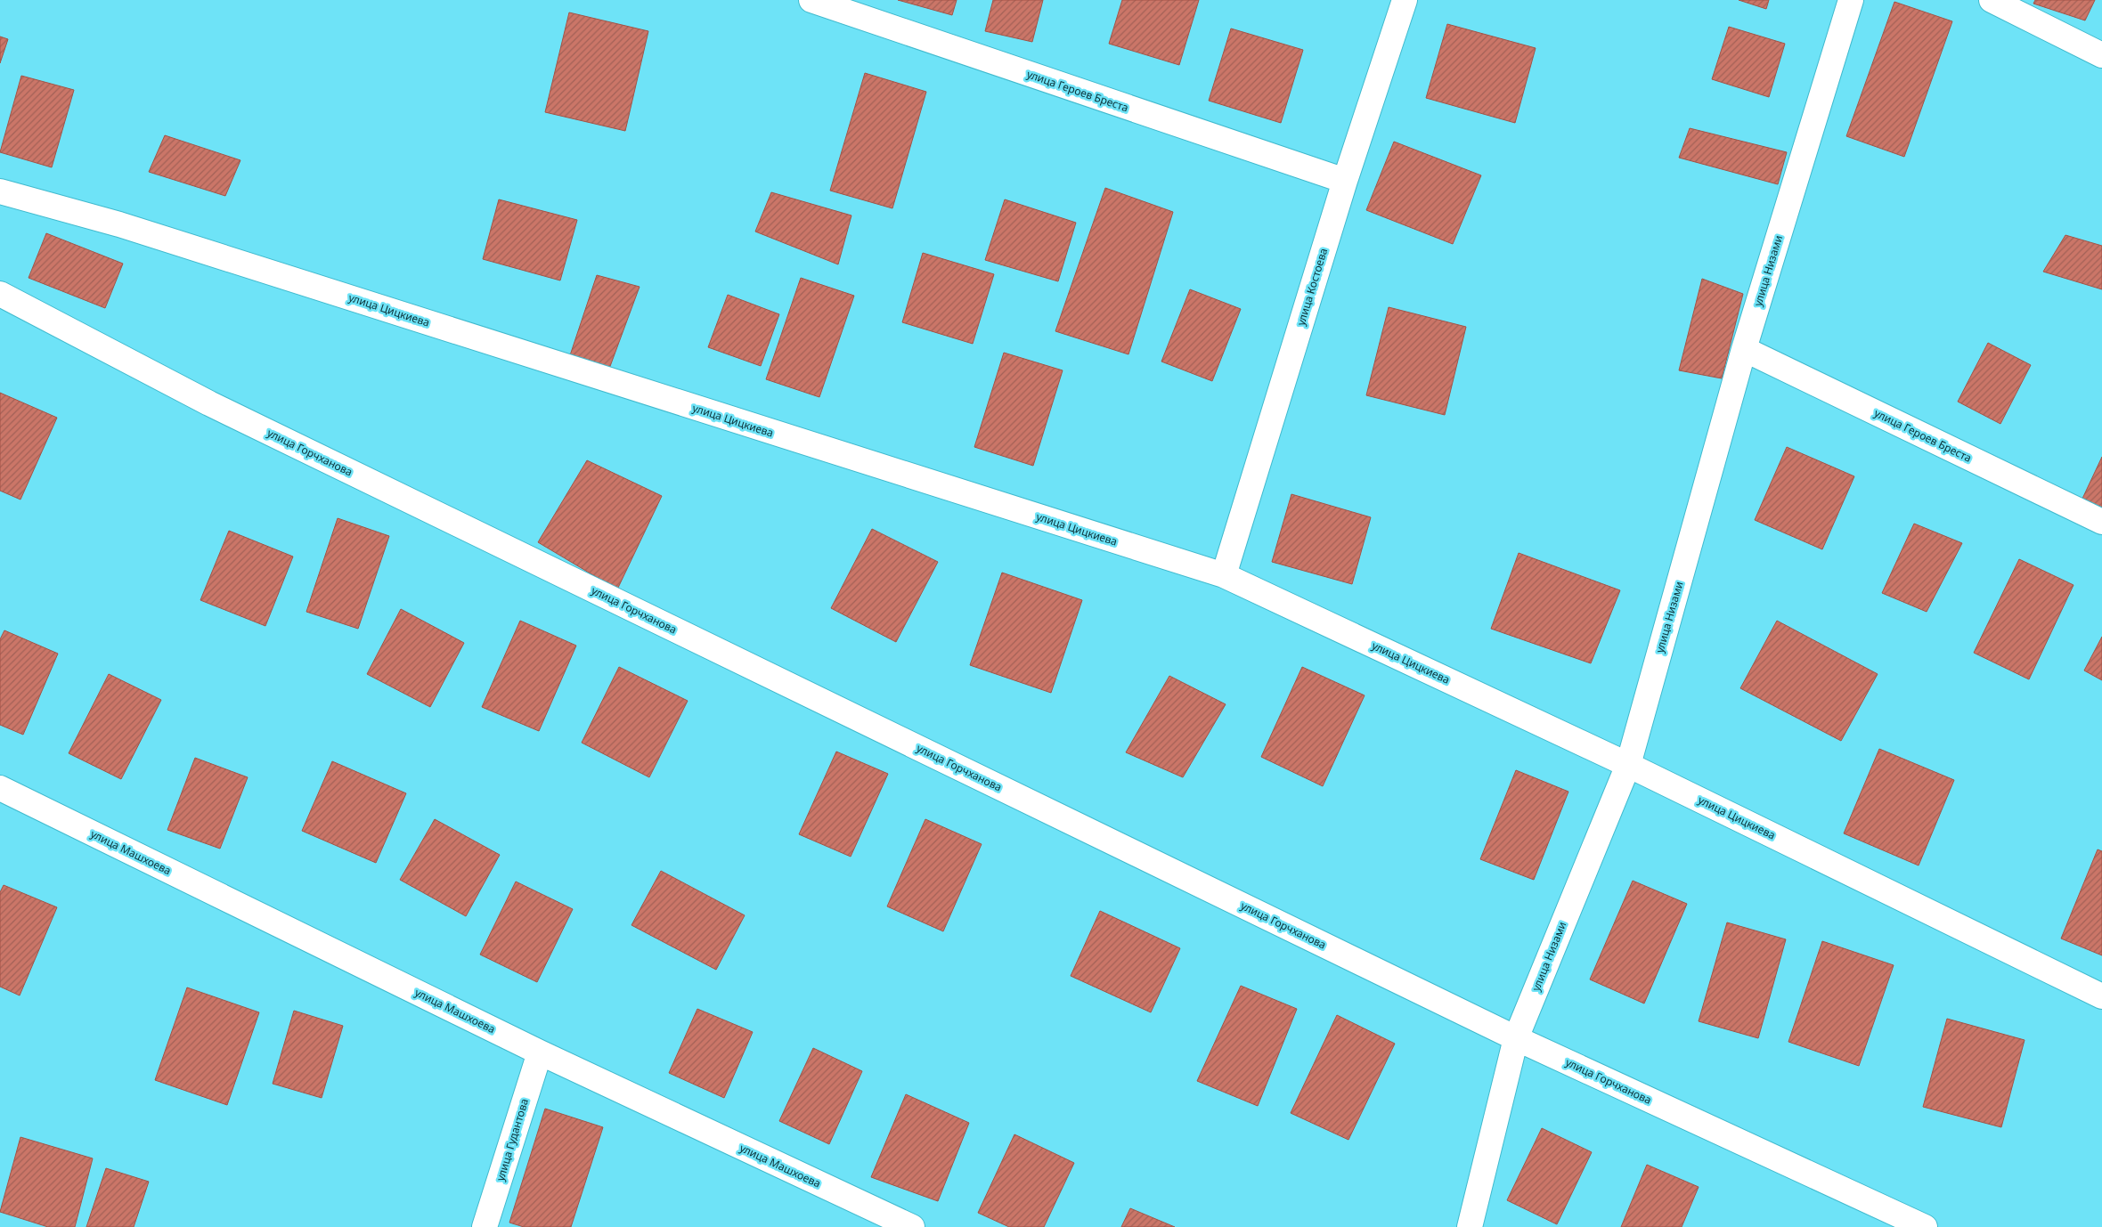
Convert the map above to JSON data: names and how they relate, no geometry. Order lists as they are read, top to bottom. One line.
{"streets":{"street":["улица Героев Бреста","улица Низами","улица Костоева","улица Цицкиева","улица Горчханова","улица Машхоева","улица Гудантова"]},"crossings":[["улица Героев Бреста","улица Низами"],["улица Героев Бреста","улица Костоева"],["улица Низами","улица Цицкиева"],["улица Низами","улица Горчханова"],["улица Костоева","улица Цицкиева"],["улица Машхоева","улица Гудантова"]]}
